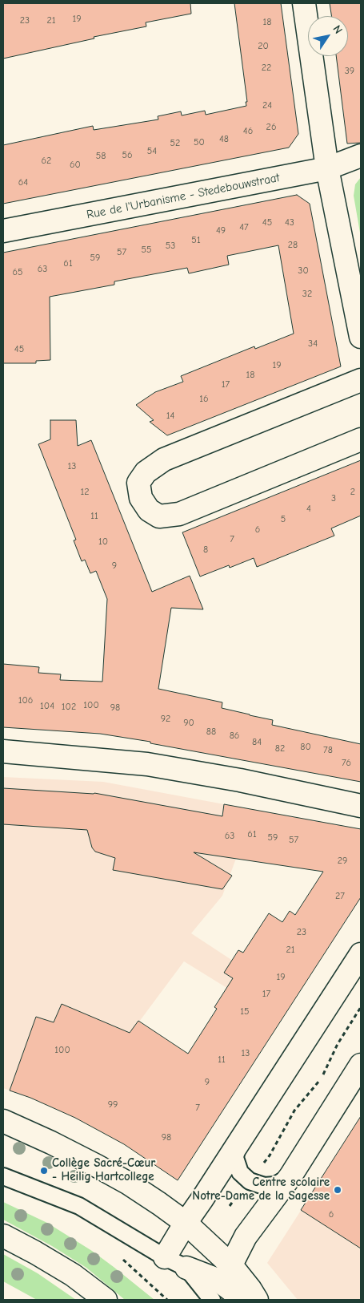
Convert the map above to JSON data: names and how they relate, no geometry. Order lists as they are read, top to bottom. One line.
{"streets":{"main road":["Rue de l'Urbanisme - Stedebouwstraat"]},"places":["Collège Sacré-Cœur - Heilig Hartcollege","Centre scolaire Notre-Dame de la Sagesse"],"house_numbers":["19","23","21","18","20","22","39","24","26","46","48","50","52","54","56","58","62","60","64","45","43","47","49","51","28","53","55","57","59","61","63","30","65","32","34","45","19","18","17","16","14","13","12","2","3","4","11","5","6","7","10","8","9","106","100","104","102","98","92","90","88","86","84","80","82","78","76","61","63","59","57","29","27","23","21","19","17","15","100","13","11","9","99","7","98","6"],"north":"top right"}
